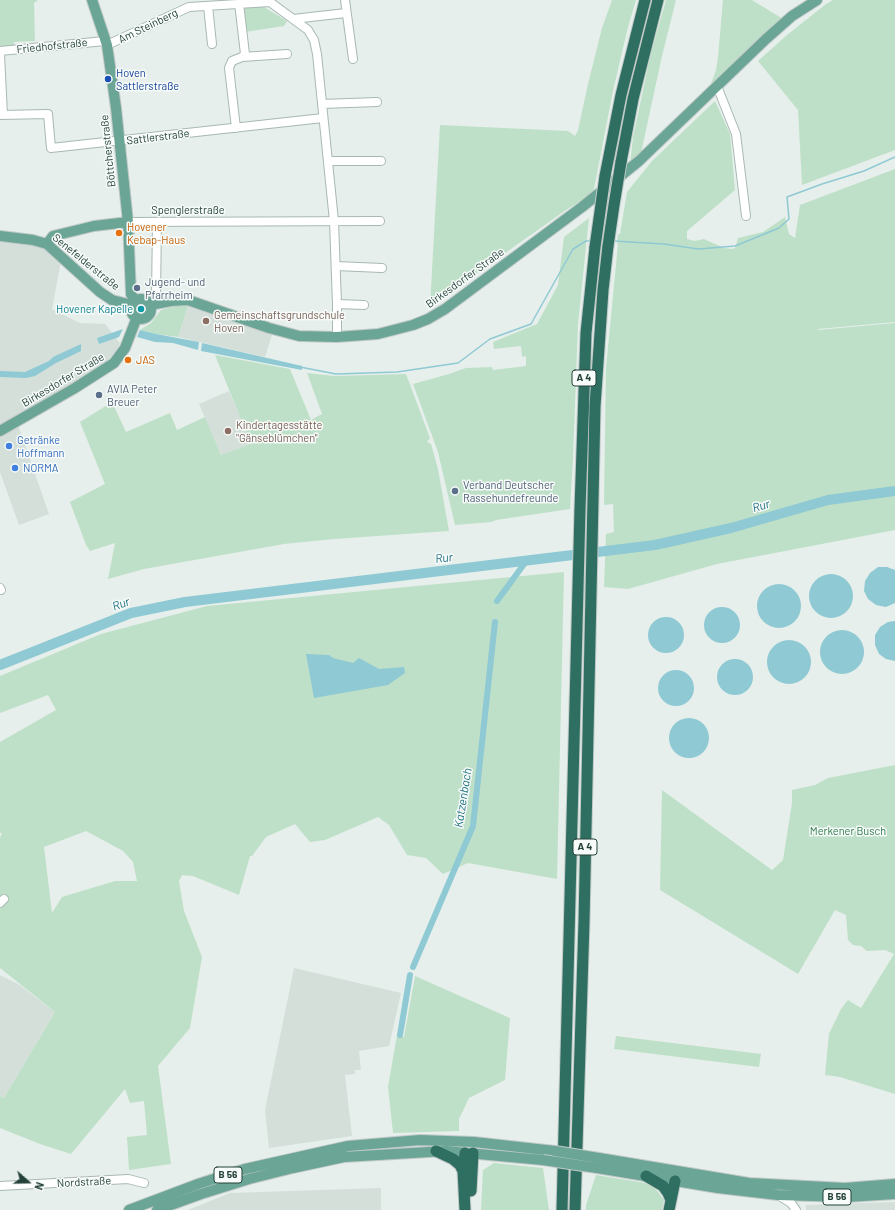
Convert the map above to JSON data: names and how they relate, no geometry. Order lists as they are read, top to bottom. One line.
{"streets":{"highway":["A 4"],"main road":["Böttcherstraße","Spenglerstraße","Senefelderstraße","Birkesdorfer Straße","B 56"],"street":["Am Steinberg","Friedhofstraße","Sattlerstraße","Nordstraße"]},"crossings":[["Am Steinberg","Friedhofstraße"],["Am Steinberg","Sattlerstraße"],["Am Steinberg","Böttcherstraße"],["Am Steinberg","Spenglerstraße"],["Am Steinberg","Birkesdorfer Straße"],["Friedhofstraße","Böttcherstraße"],["Sattlerstraße","Böttcherstraße"],["Böttcherstraße","Spenglerstraße"],["Böttcherstraße","Senefelderstraße"],["Böttcherstraße","Birkesdorfer Straße"],["Spenglerstraße","Senefelderstraße"],["Senefelderstraße","Birkesdorfer Straße"]],"water":["Rur","Katzenbach"],"parks":["Merkener Busch"],"places":["Hoven Sattlerstraße","Hovener Kebap-Haus","Jugend- und Pfarrheim","Hovener Kapelle","Gemeinschaftsgrundschule Hoven","JAS","AVIA Peter Breuer","Kindertagesstätte \"Gänseblümchen\"","Getränke Hoffmann","NORMA","Verband Deutscher Rassehundefreunde"],"north":"right"}
